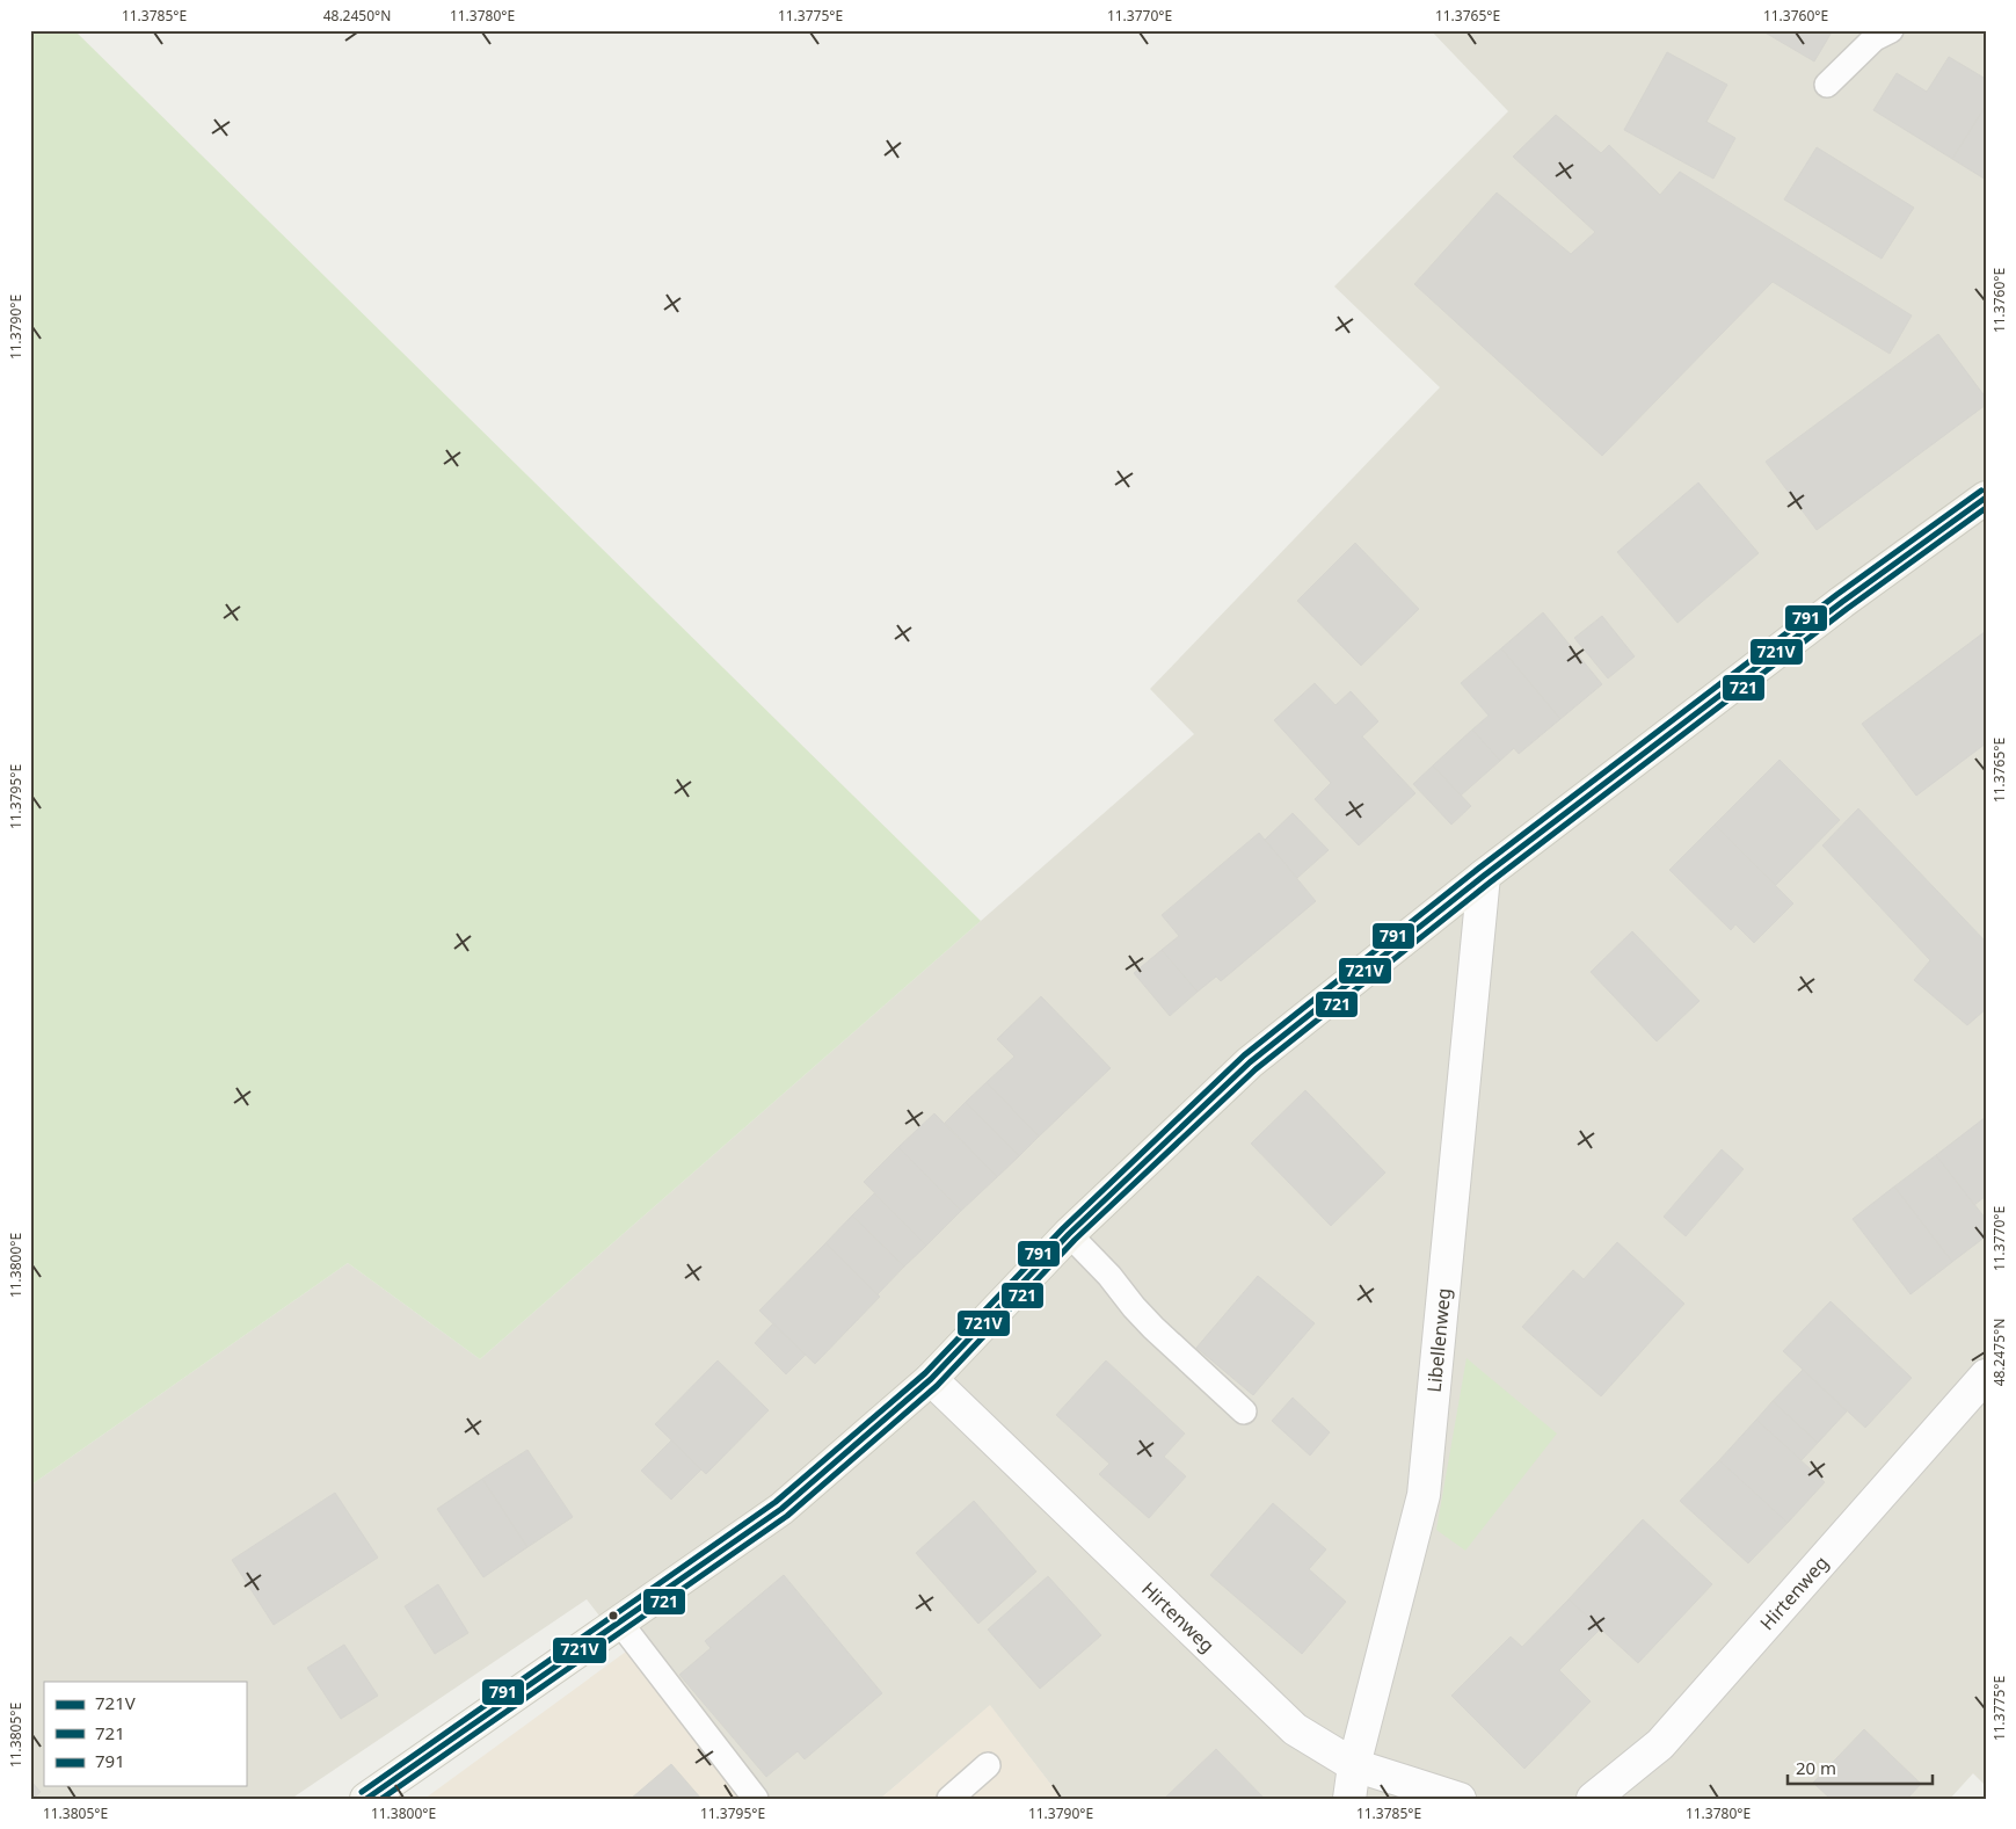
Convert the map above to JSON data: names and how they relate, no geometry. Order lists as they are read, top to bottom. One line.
{"streets":{"street":["Libellenweg","Hirtenweg"]},"crossings":[["Libellenweg","Hirtenweg"]],"lines":["transit line 791","transit line 721V","transit line 721"],"legend":["721V","721","791"],"scale_bar":"20 m","coordinates":["11.3785°E","48.2450°N","11.3780°E","11.3775°E","11.3770°E","11.3765°E","11.3760°E","11.3790°E","11.3795°E","11.3800°E","48.2475°N","11.3805°E"]}
